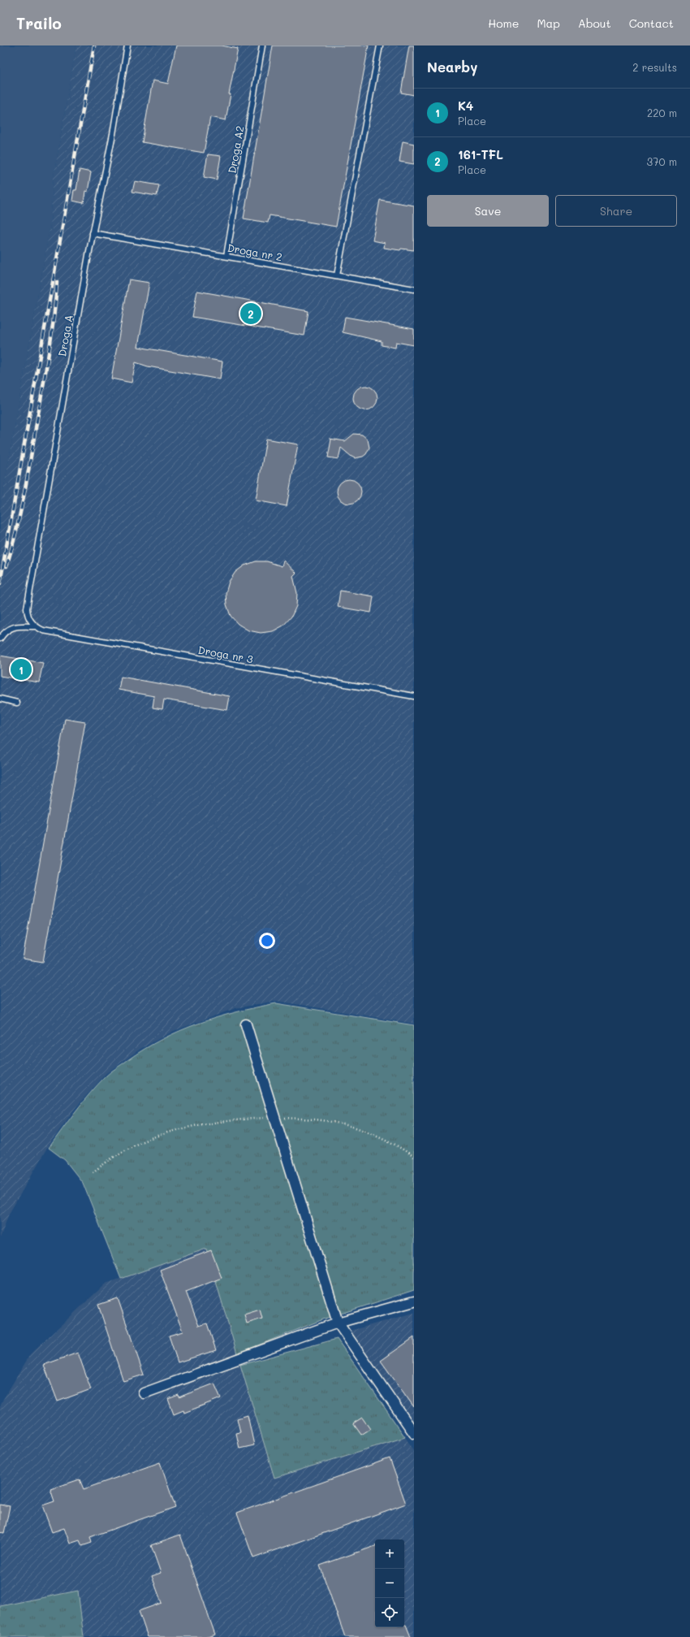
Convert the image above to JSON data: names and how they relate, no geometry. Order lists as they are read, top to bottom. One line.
{"streets":{"lane":["Droga A2","Droga nr 2","Droga A","Droga nr 3"]},"crossings":[["Droga A2","Droga nr 2"],["Droga nr 2","Droga A"],["Droga A","Droga nr 3"]],"page":{"header":"Trailo","nav":["Home","Map","About","Contact"],"heading":["Nearby","2 results"],"list":[{"mark":"1","name":"K4","note":"Place","value":"220 m"},{"mark":"2","name":"161-TFL","note":"Place","value":"370 m"}],"buttons":["Save","Share"],"pins":["2","1"],"map_buttons":["+","−"]}}
